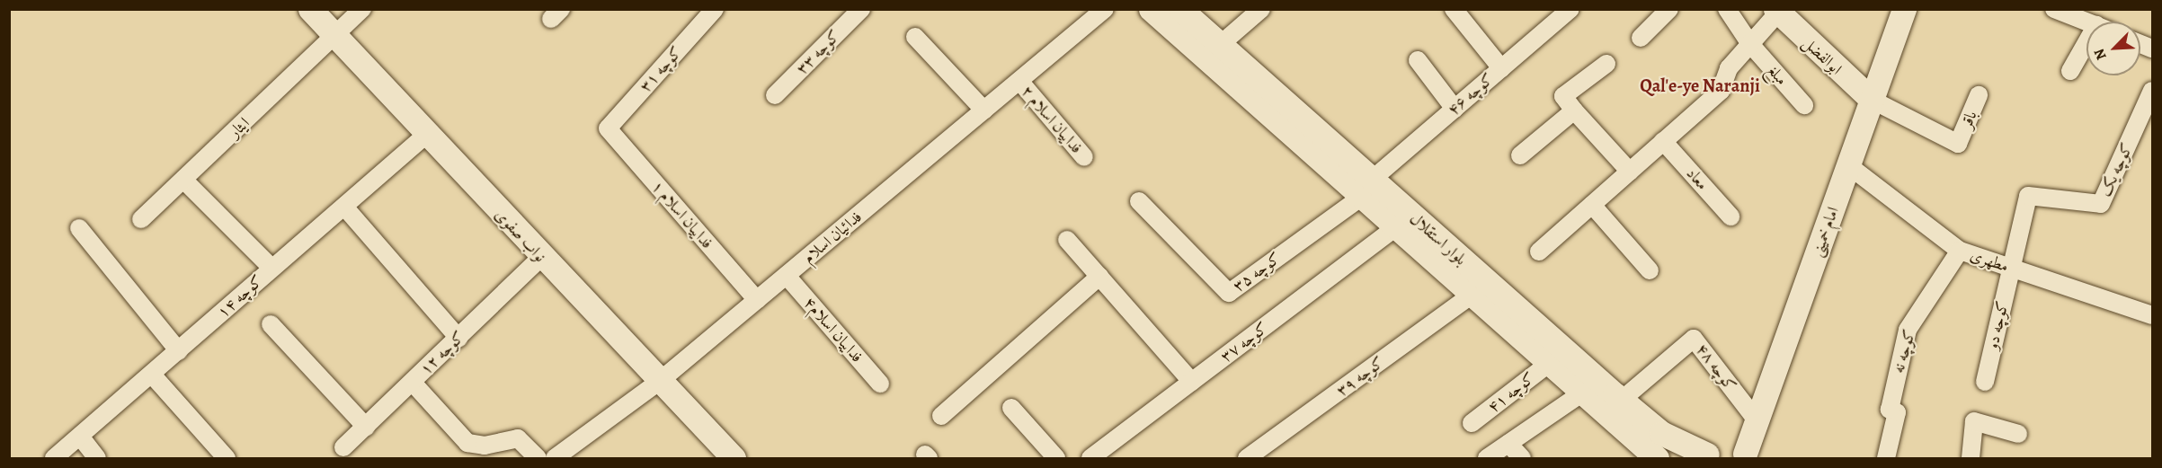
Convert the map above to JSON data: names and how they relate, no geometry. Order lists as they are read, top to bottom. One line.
{"streets":{"main road":["ابوالفضل","امام خمینی","نواب صفوی","بلوار استقلال"],"street":["کوچه ۳۳","کوچه ۳۱","مبلغ","کوچه ۴۶","فداییان اسلام ۲","باقر","ایثار","کوچه یک","معاد","فداییان اسلام ۱","فدائیان اسلام","مطهری","کوچه ۳۵","کوچه ۱۴","کوچه دو","فداییان اسلام۴","کوچه ۳۷","کوچه نه","کوچه ۱۲","کوچه ۴۸","کوچه ۳۹","کوچه ۴۱"]},"crossings":[["ابوالفضل","باقر"],["ابوالفضل","امام خمینی"],["کوچه ۳۱","فداییان اسلام ۱"],["کوچه ۴۶","بلوار استقلال"],["کوچه ۴۶","کوچه ۳۵"],["فداییان اسلام ۲","فدائیان اسلام"],["باقر","امام خمینی"],["ایثار","نواب صفوی"],["کوچه یک","مطهری"],["کوچه یک","کوچه دو"],["فداییان اسلام ۱","فدائیان اسلام"],["امام خمینی","مطهری"],["امام خمینی","کوچه ۴۸"],["نواب صفوی","فدائیان اسلام"],["نواب صفوی","کوچه ۱۴"],["نواب صفوی","کوچه ۱۲"],["فدائیان اسلام","فداییان اسلام۴"],["بلوار استقلال","کوچه ۳۵"],["بلوار استقلال","کوچه ۳۷"],["بلوار استقلال","کوچه ۴۸"],["بلوار استقلال","کوچه ۳۹"],["بلوار استقلال","کوچه ۴۱"],["مطهری","کوچه دو"],["مطهری","کوچه نه"]],"districts":["Qal'e-ye Naranji"],"north":"bottom left"}
